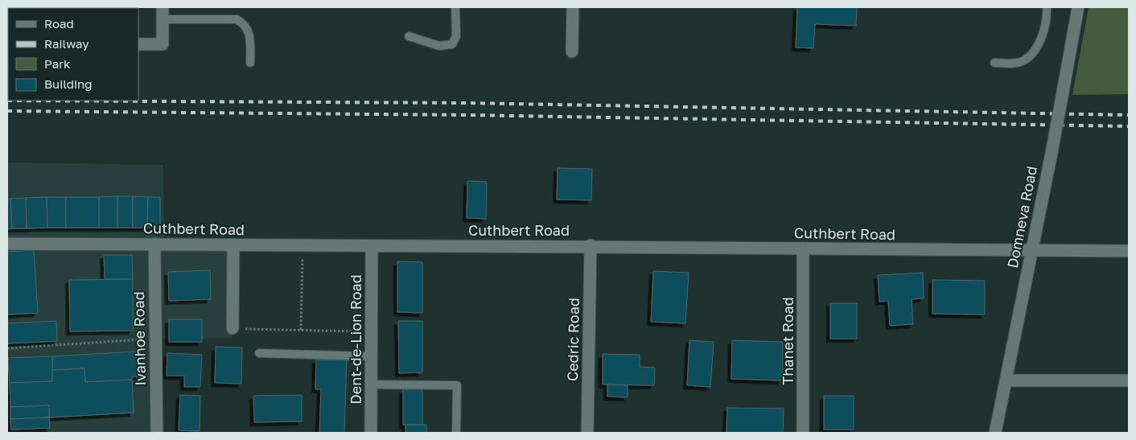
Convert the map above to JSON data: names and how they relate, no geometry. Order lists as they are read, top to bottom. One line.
{"streets":{"street":["Domneva Road","Cuthbert Road","Ivanhoe Road","Dent-de-Lion Road","Cedric Road","Thanet Road"]},"crossings":[["Domneva Road","Cuthbert Road"],["Cuthbert Road","Ivanhoe Road"],["Cuthbert Road","Dent-de-Lion Road"],["Cuthbert Road","Cedric Road"],["Cuthbert Road","Thanet Road"]],"legend":["Road","Railway","Park","Building"]}
